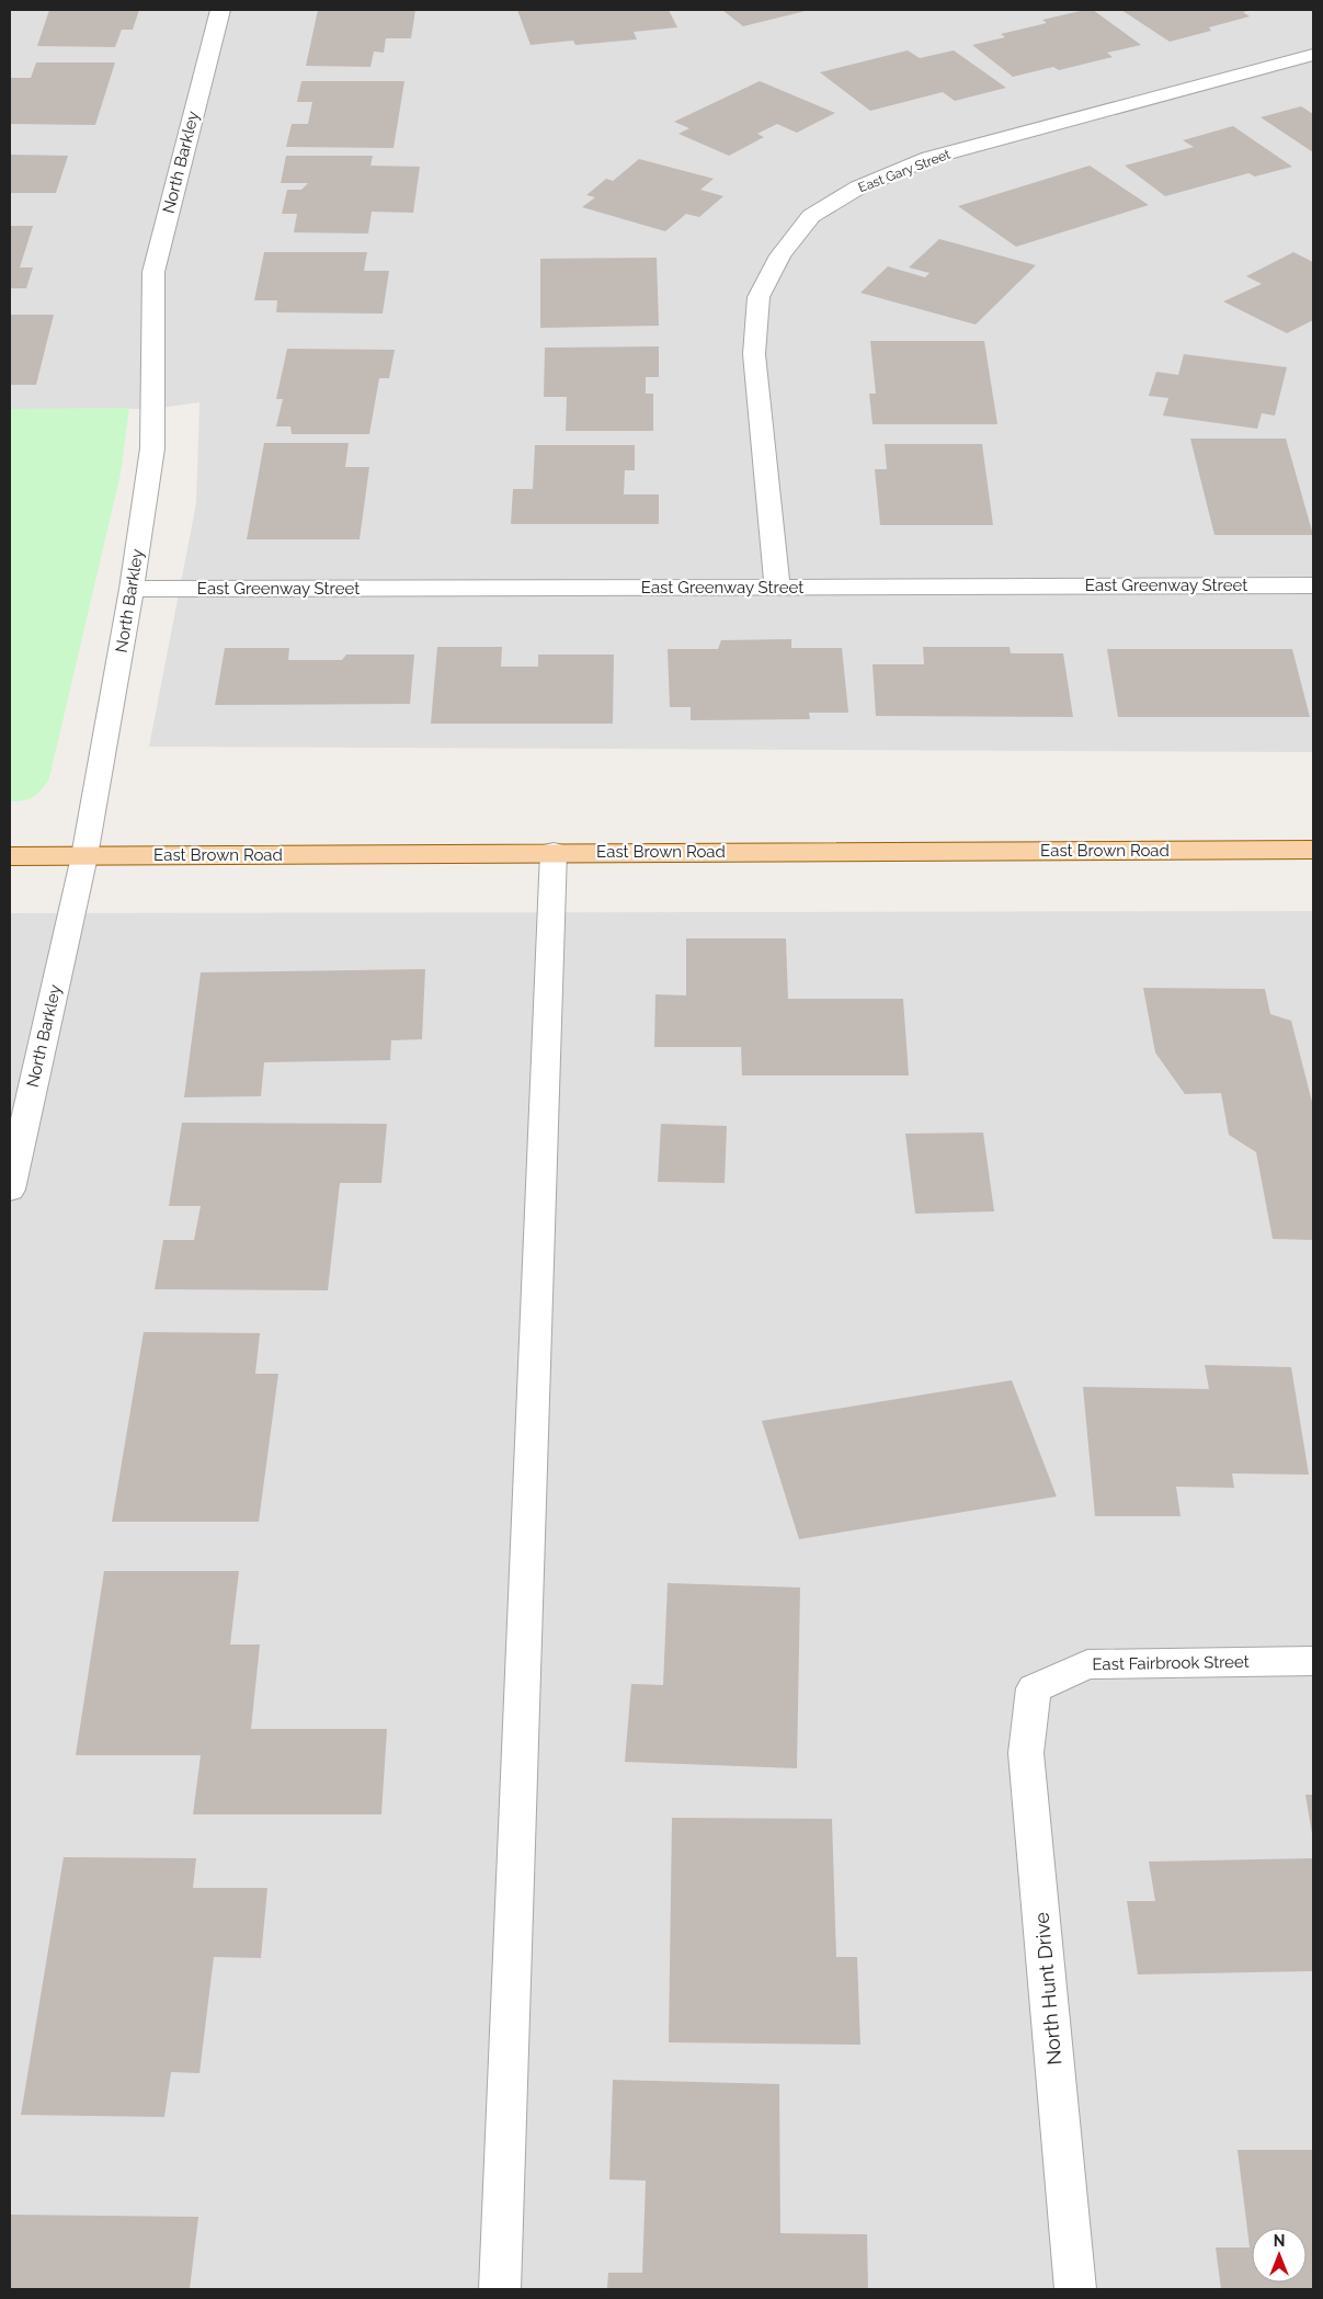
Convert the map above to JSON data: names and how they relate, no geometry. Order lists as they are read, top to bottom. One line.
{"streets":{"main road":["East Brown Road"],"street":["North Barkley","East Gary Street","East Greenway Street","East Fairbrook Street","North Hunt Drive"]},"crossings":[["North Barkley","East Greenway Street"],["North Barkley","East Brown Road"],["East Gary Street","East Greenway Street"],["East Fairbrook Street","North Hunt Drive"]],"north":"top"}
